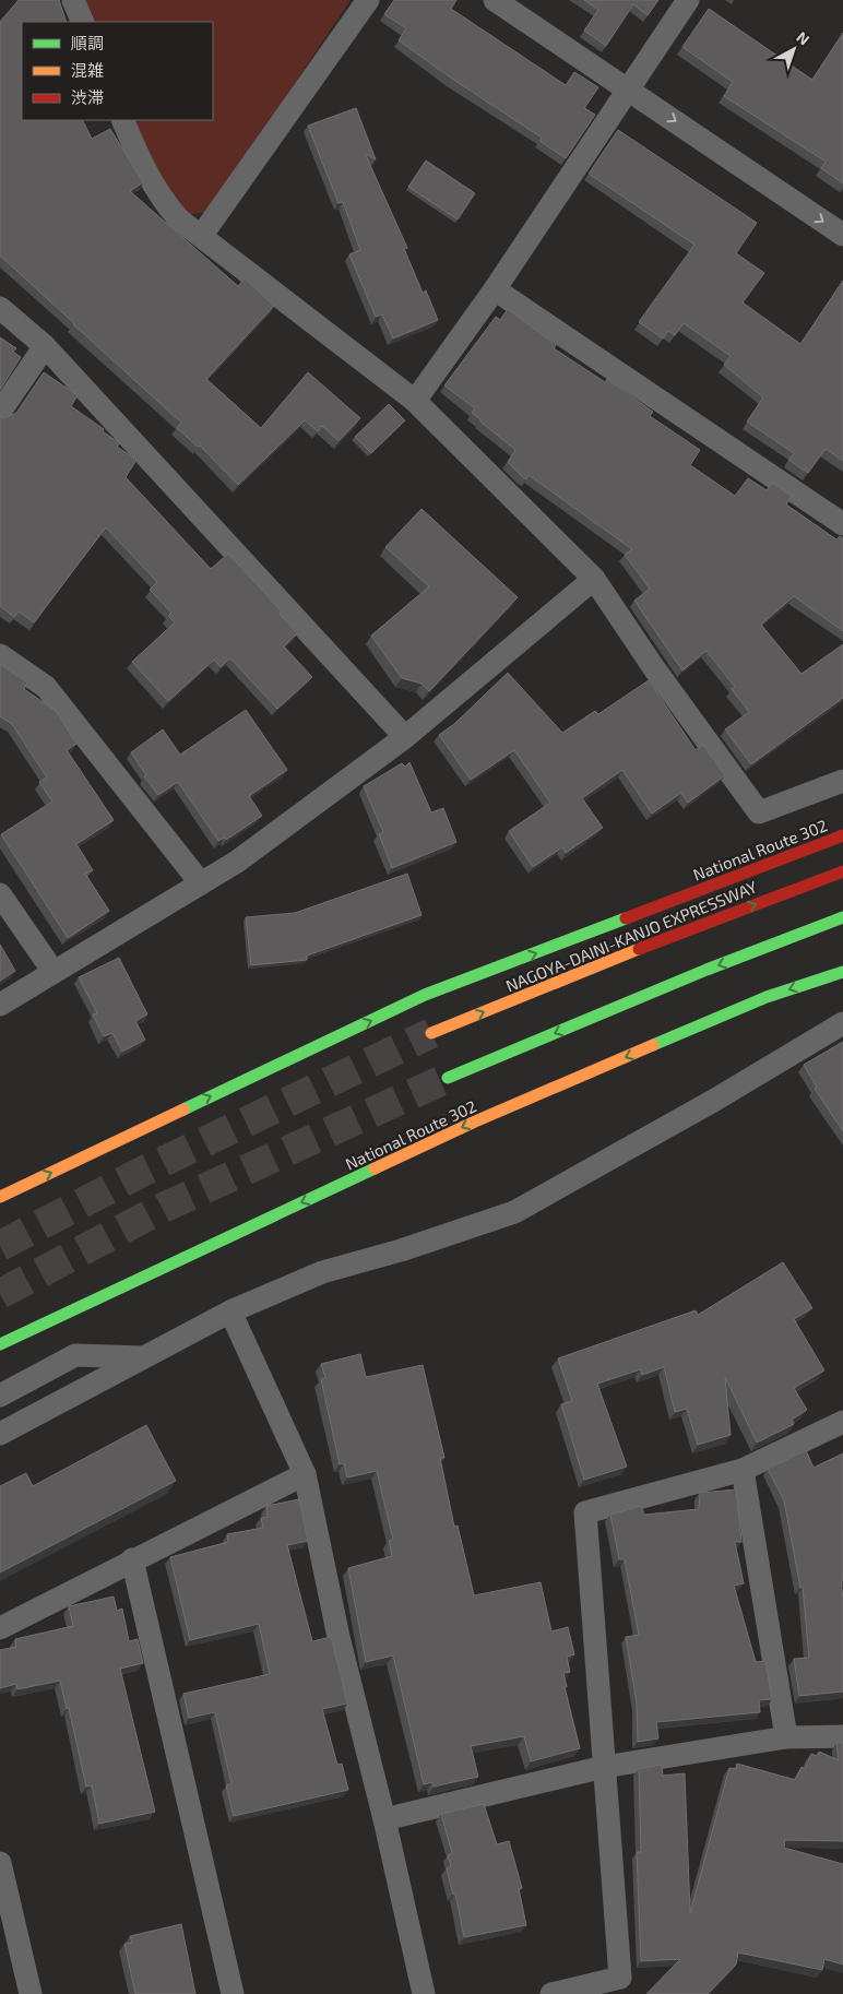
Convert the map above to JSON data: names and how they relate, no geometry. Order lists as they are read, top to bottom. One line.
{"streets":{"highway":["National Route 302","NAGOYA-DAINI-KANJO EXPRESSWAY"]},"legend":["順調","混雑","渋滞"],"north":"top right"}
